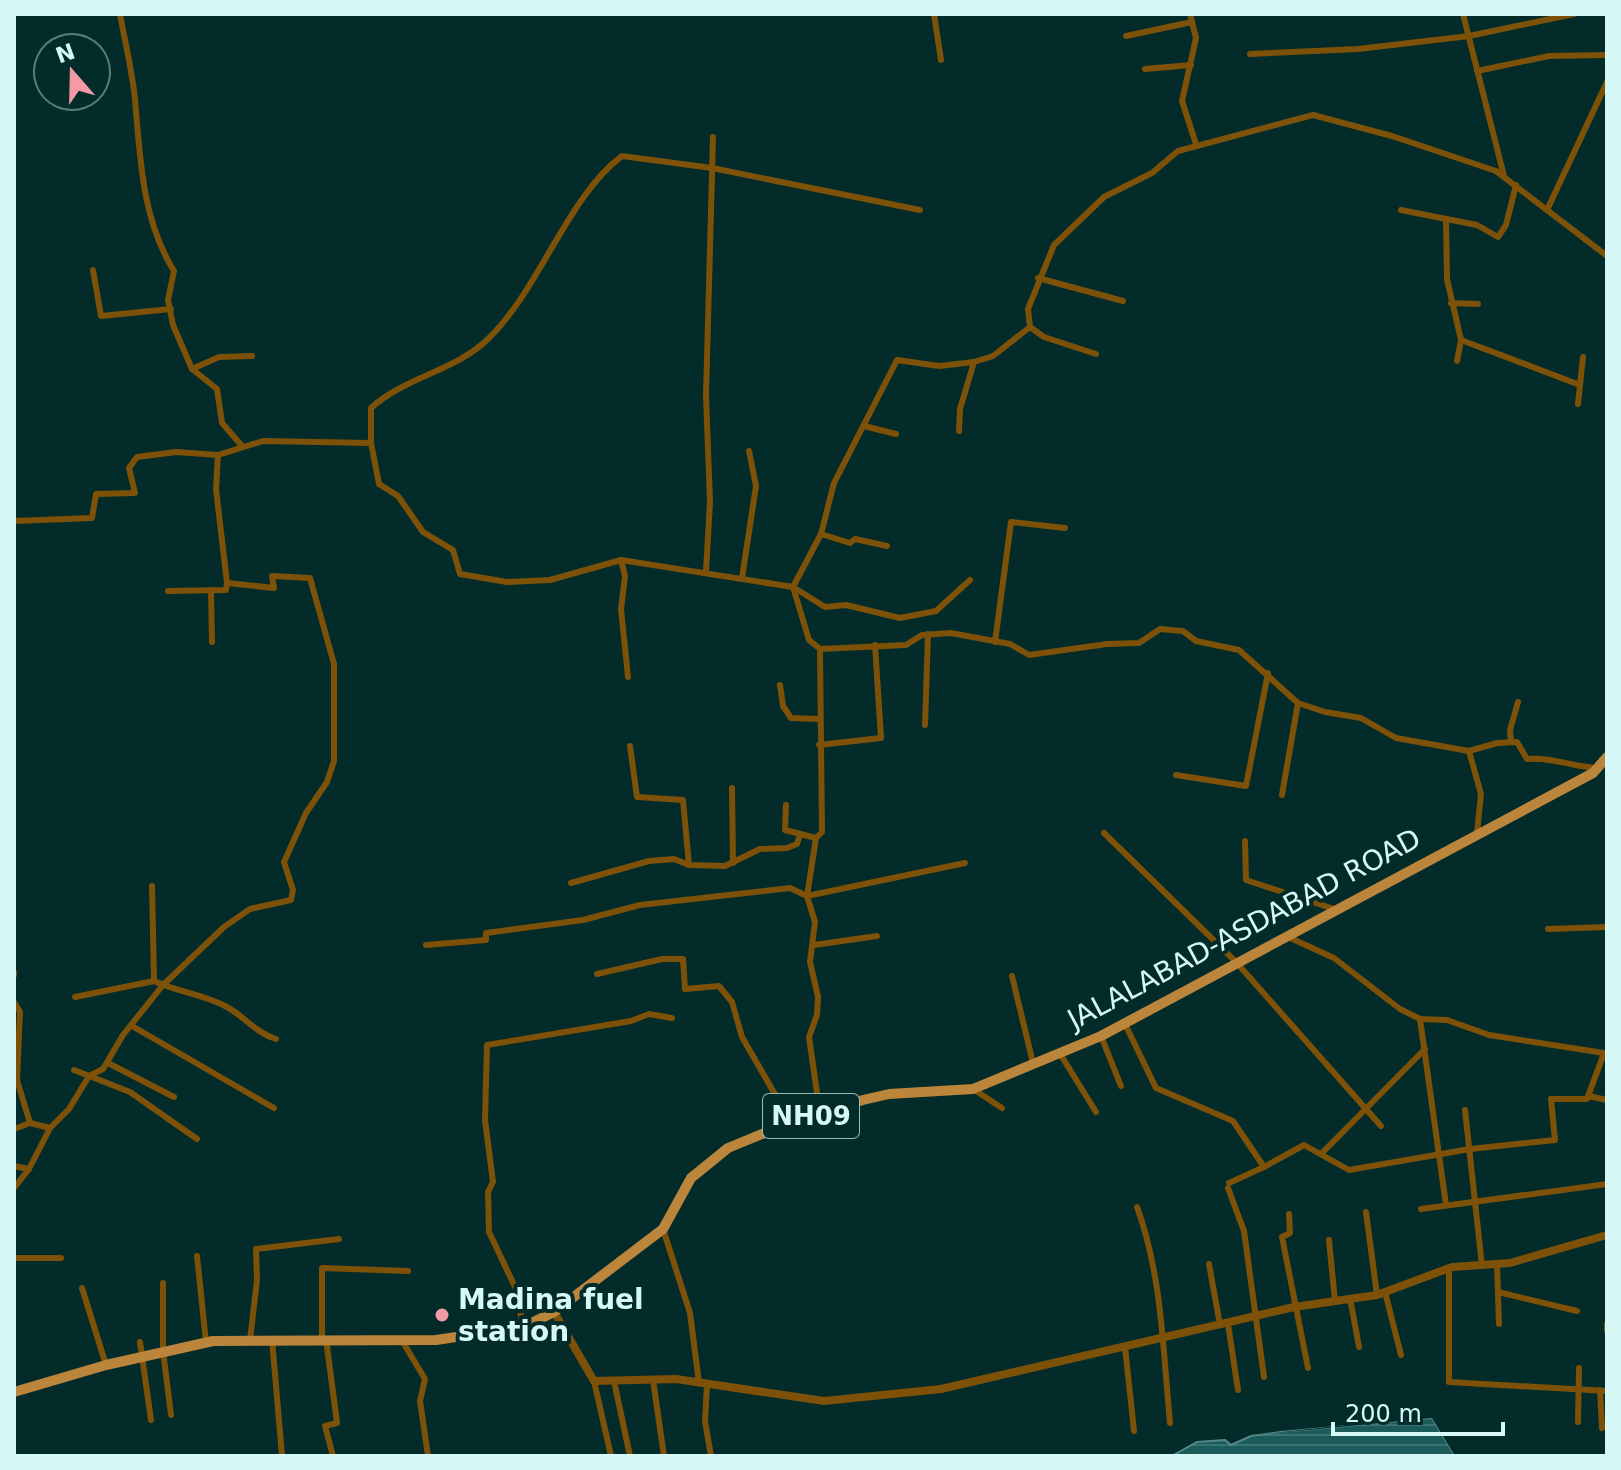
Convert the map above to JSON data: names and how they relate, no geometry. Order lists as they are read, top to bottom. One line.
{"streets":{"main road":["JALALABAD-ASDABAD ROAD","NH09"]},"places":["Madina fuel station"],"scale_bar":"200 m","north":"top"}
